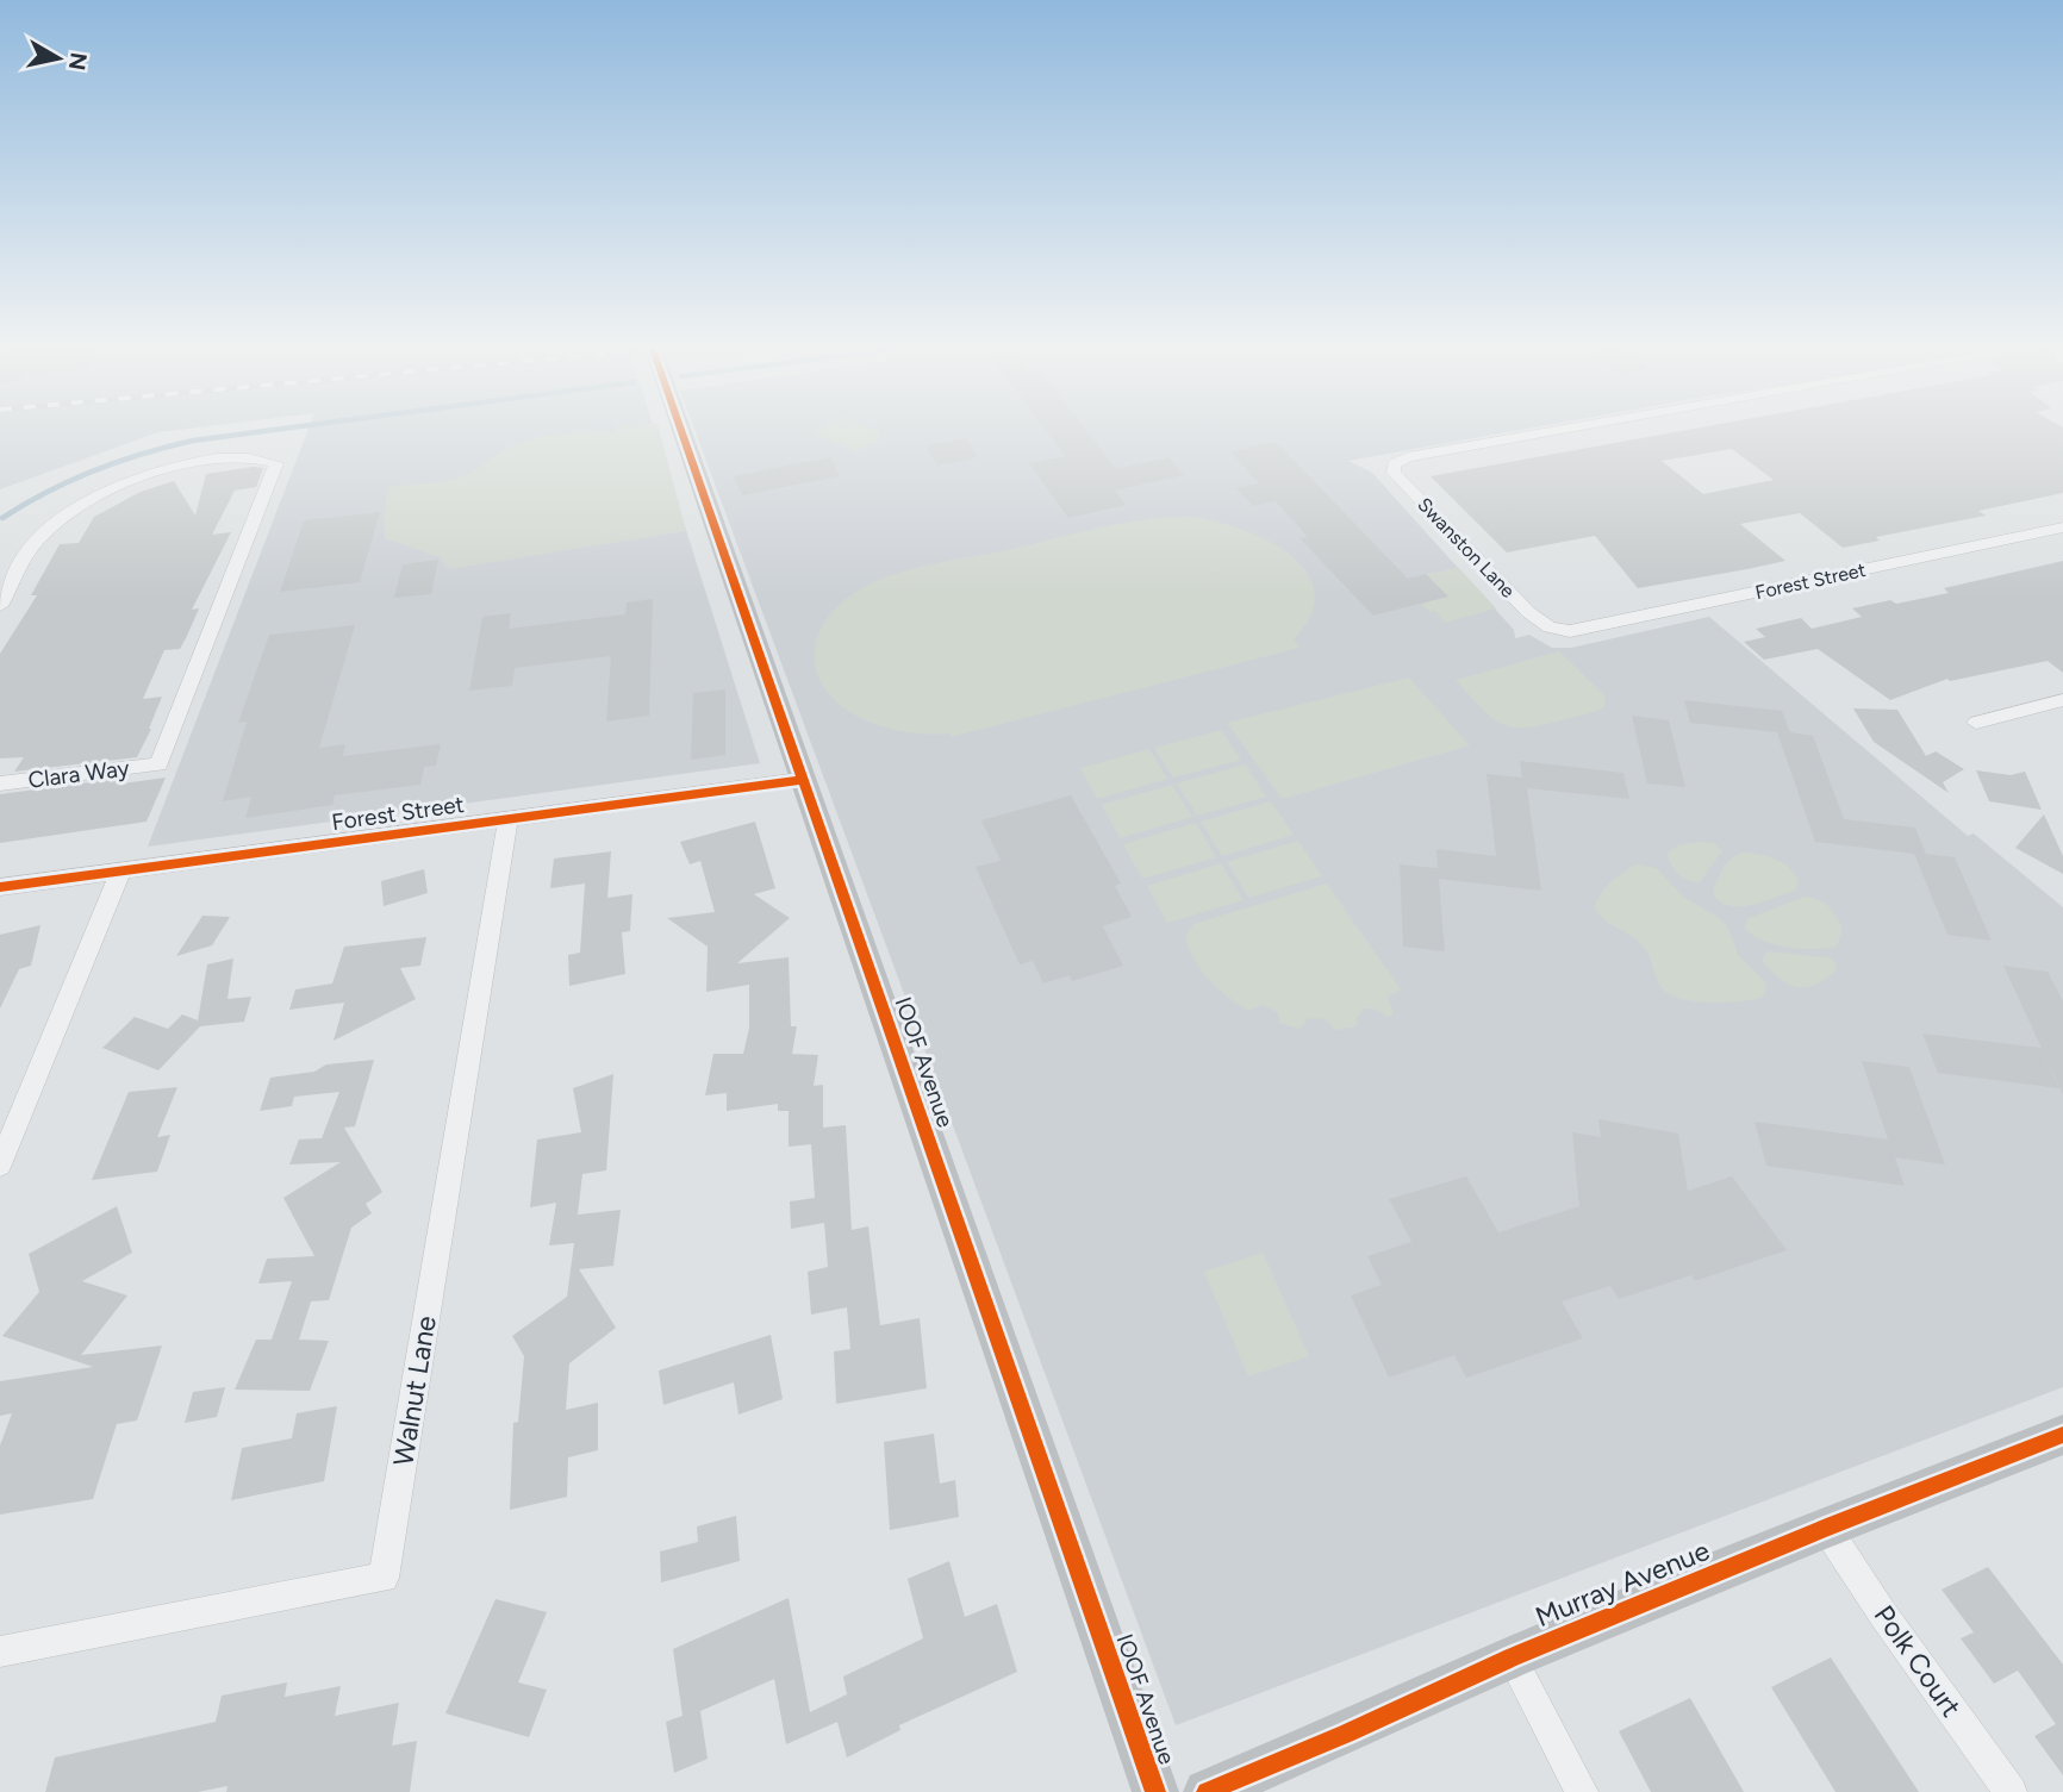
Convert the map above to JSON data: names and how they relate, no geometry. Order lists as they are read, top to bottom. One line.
{"streets":{"street":["Swanston Lane","Forest Street","Clara Way","IOOF Avenue","Walnut Lane","Murray Avenue","Polk Court"]},"crossings":[["Swanston Lane","Forest Street"],["Forest Street","IOOF Avenue"],["Forest Street","Walnut Lane"],["Murray Avenue","Polk Court"]],"north":"right"}
